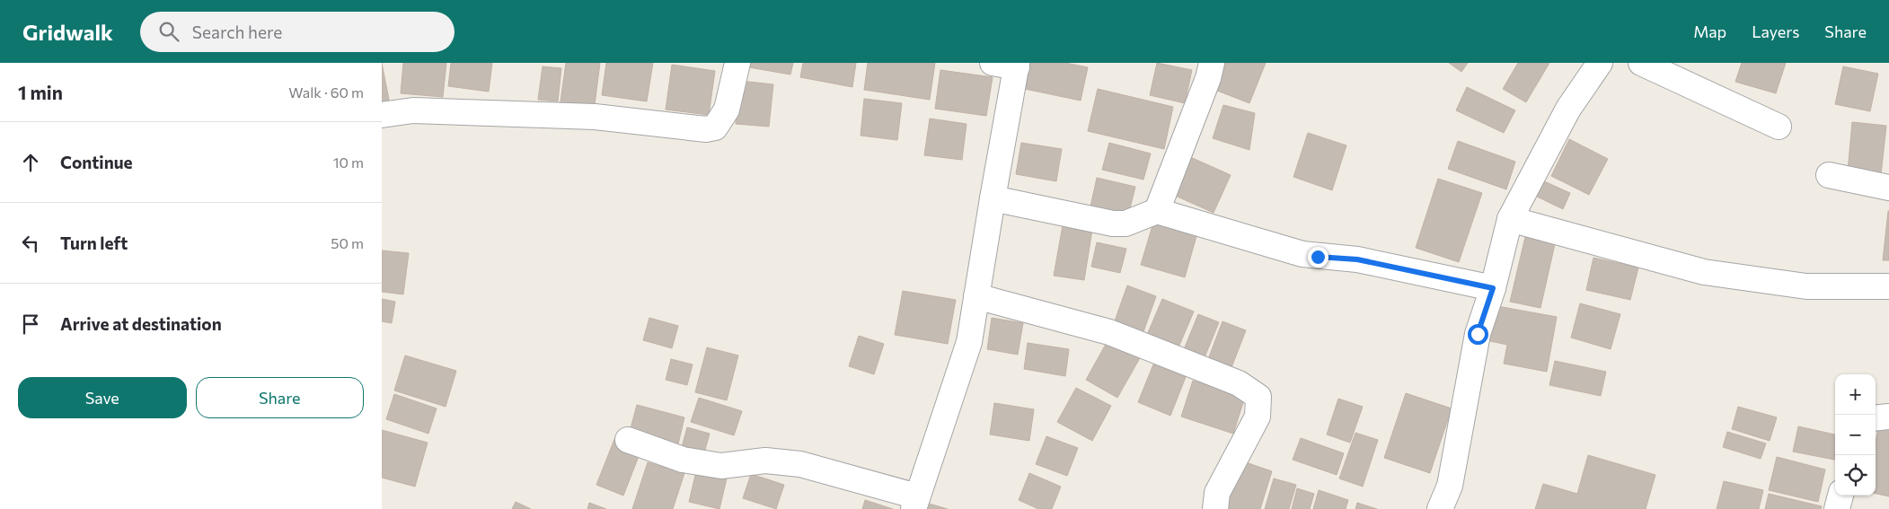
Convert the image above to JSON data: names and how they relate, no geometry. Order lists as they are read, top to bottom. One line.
{"page":{"header":"Gridwalk","search":"Search here","nav":["Map","Layers","Share"],"heading":["1 min","Walk · 60 m"],"list":[["Continue","10 m"],["Turn left","50 m"],"Arrive at destination"],"buttons":["Save","Share"],"map_buttons":["+","−"]}}
